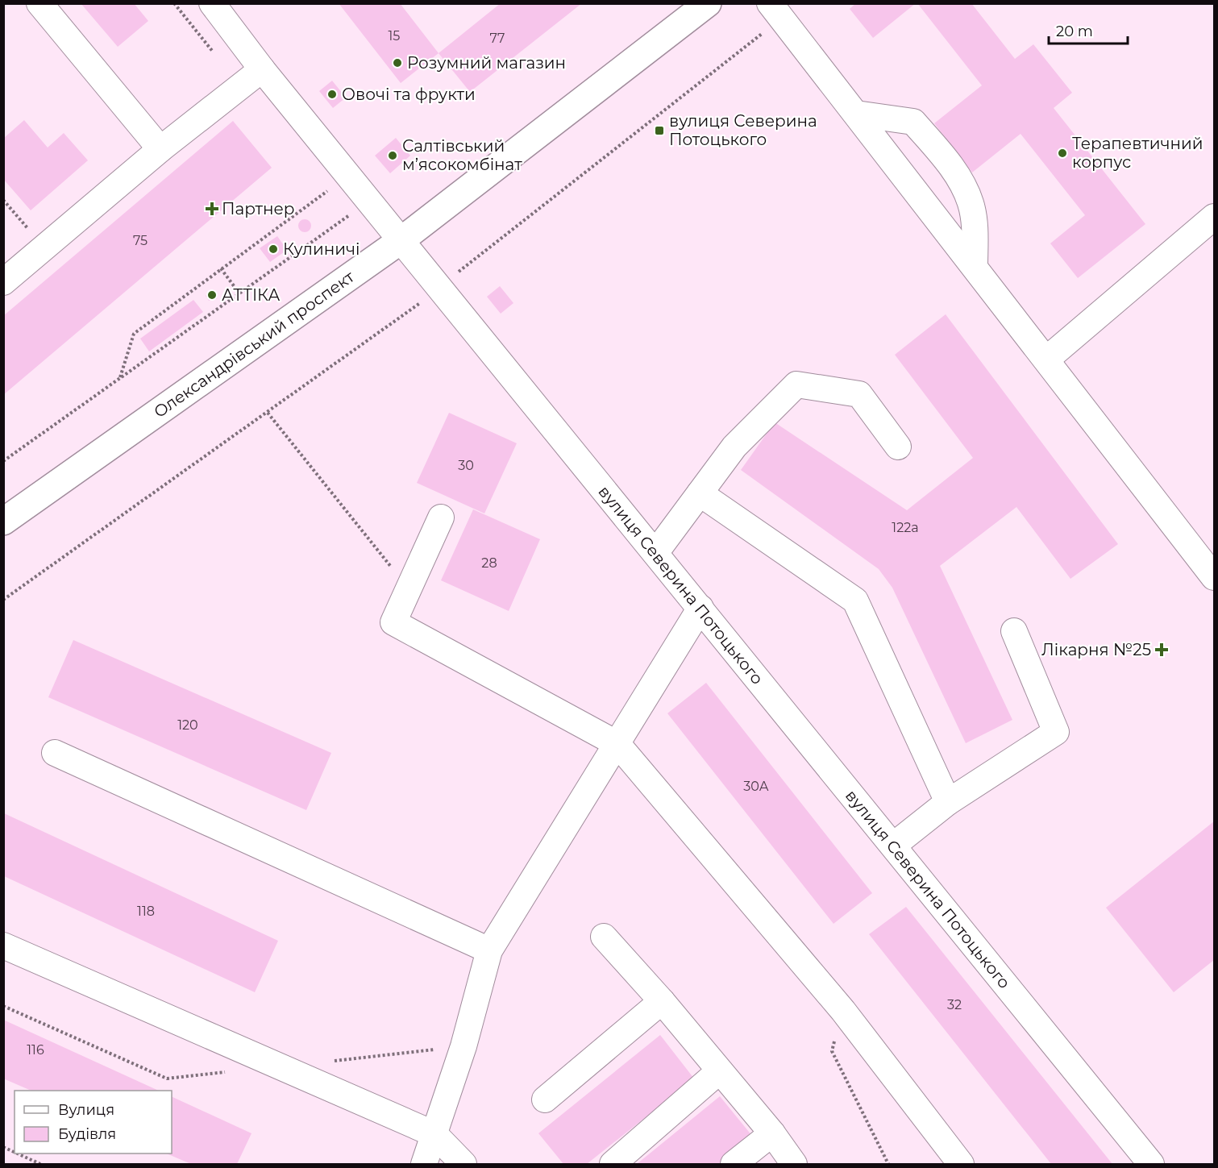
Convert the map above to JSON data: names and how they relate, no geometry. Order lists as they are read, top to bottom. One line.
{"streets":{"main road":["Олександрівський проспект"],"street":["вулиця Северина Потоцького"]},"crossings":[["Олександрівський проспект","вулиця Северина Потоцького"]],"places":{"other":["Розумний магазин","Овочі та фрукти","Терапевтичний корпус","Салтівський мʼясокомбінат","Кулиничі","АТТІКА"],"transit":["вулиця Северина Потоцького"],"health":["Партнер","Лікарня №25"]},"house_numbers":["15","77","75","30","122а","28","120","30А","118","32","116"],"legend":["Вулиця","Будівля"],"scale_bar":"20 m"}
